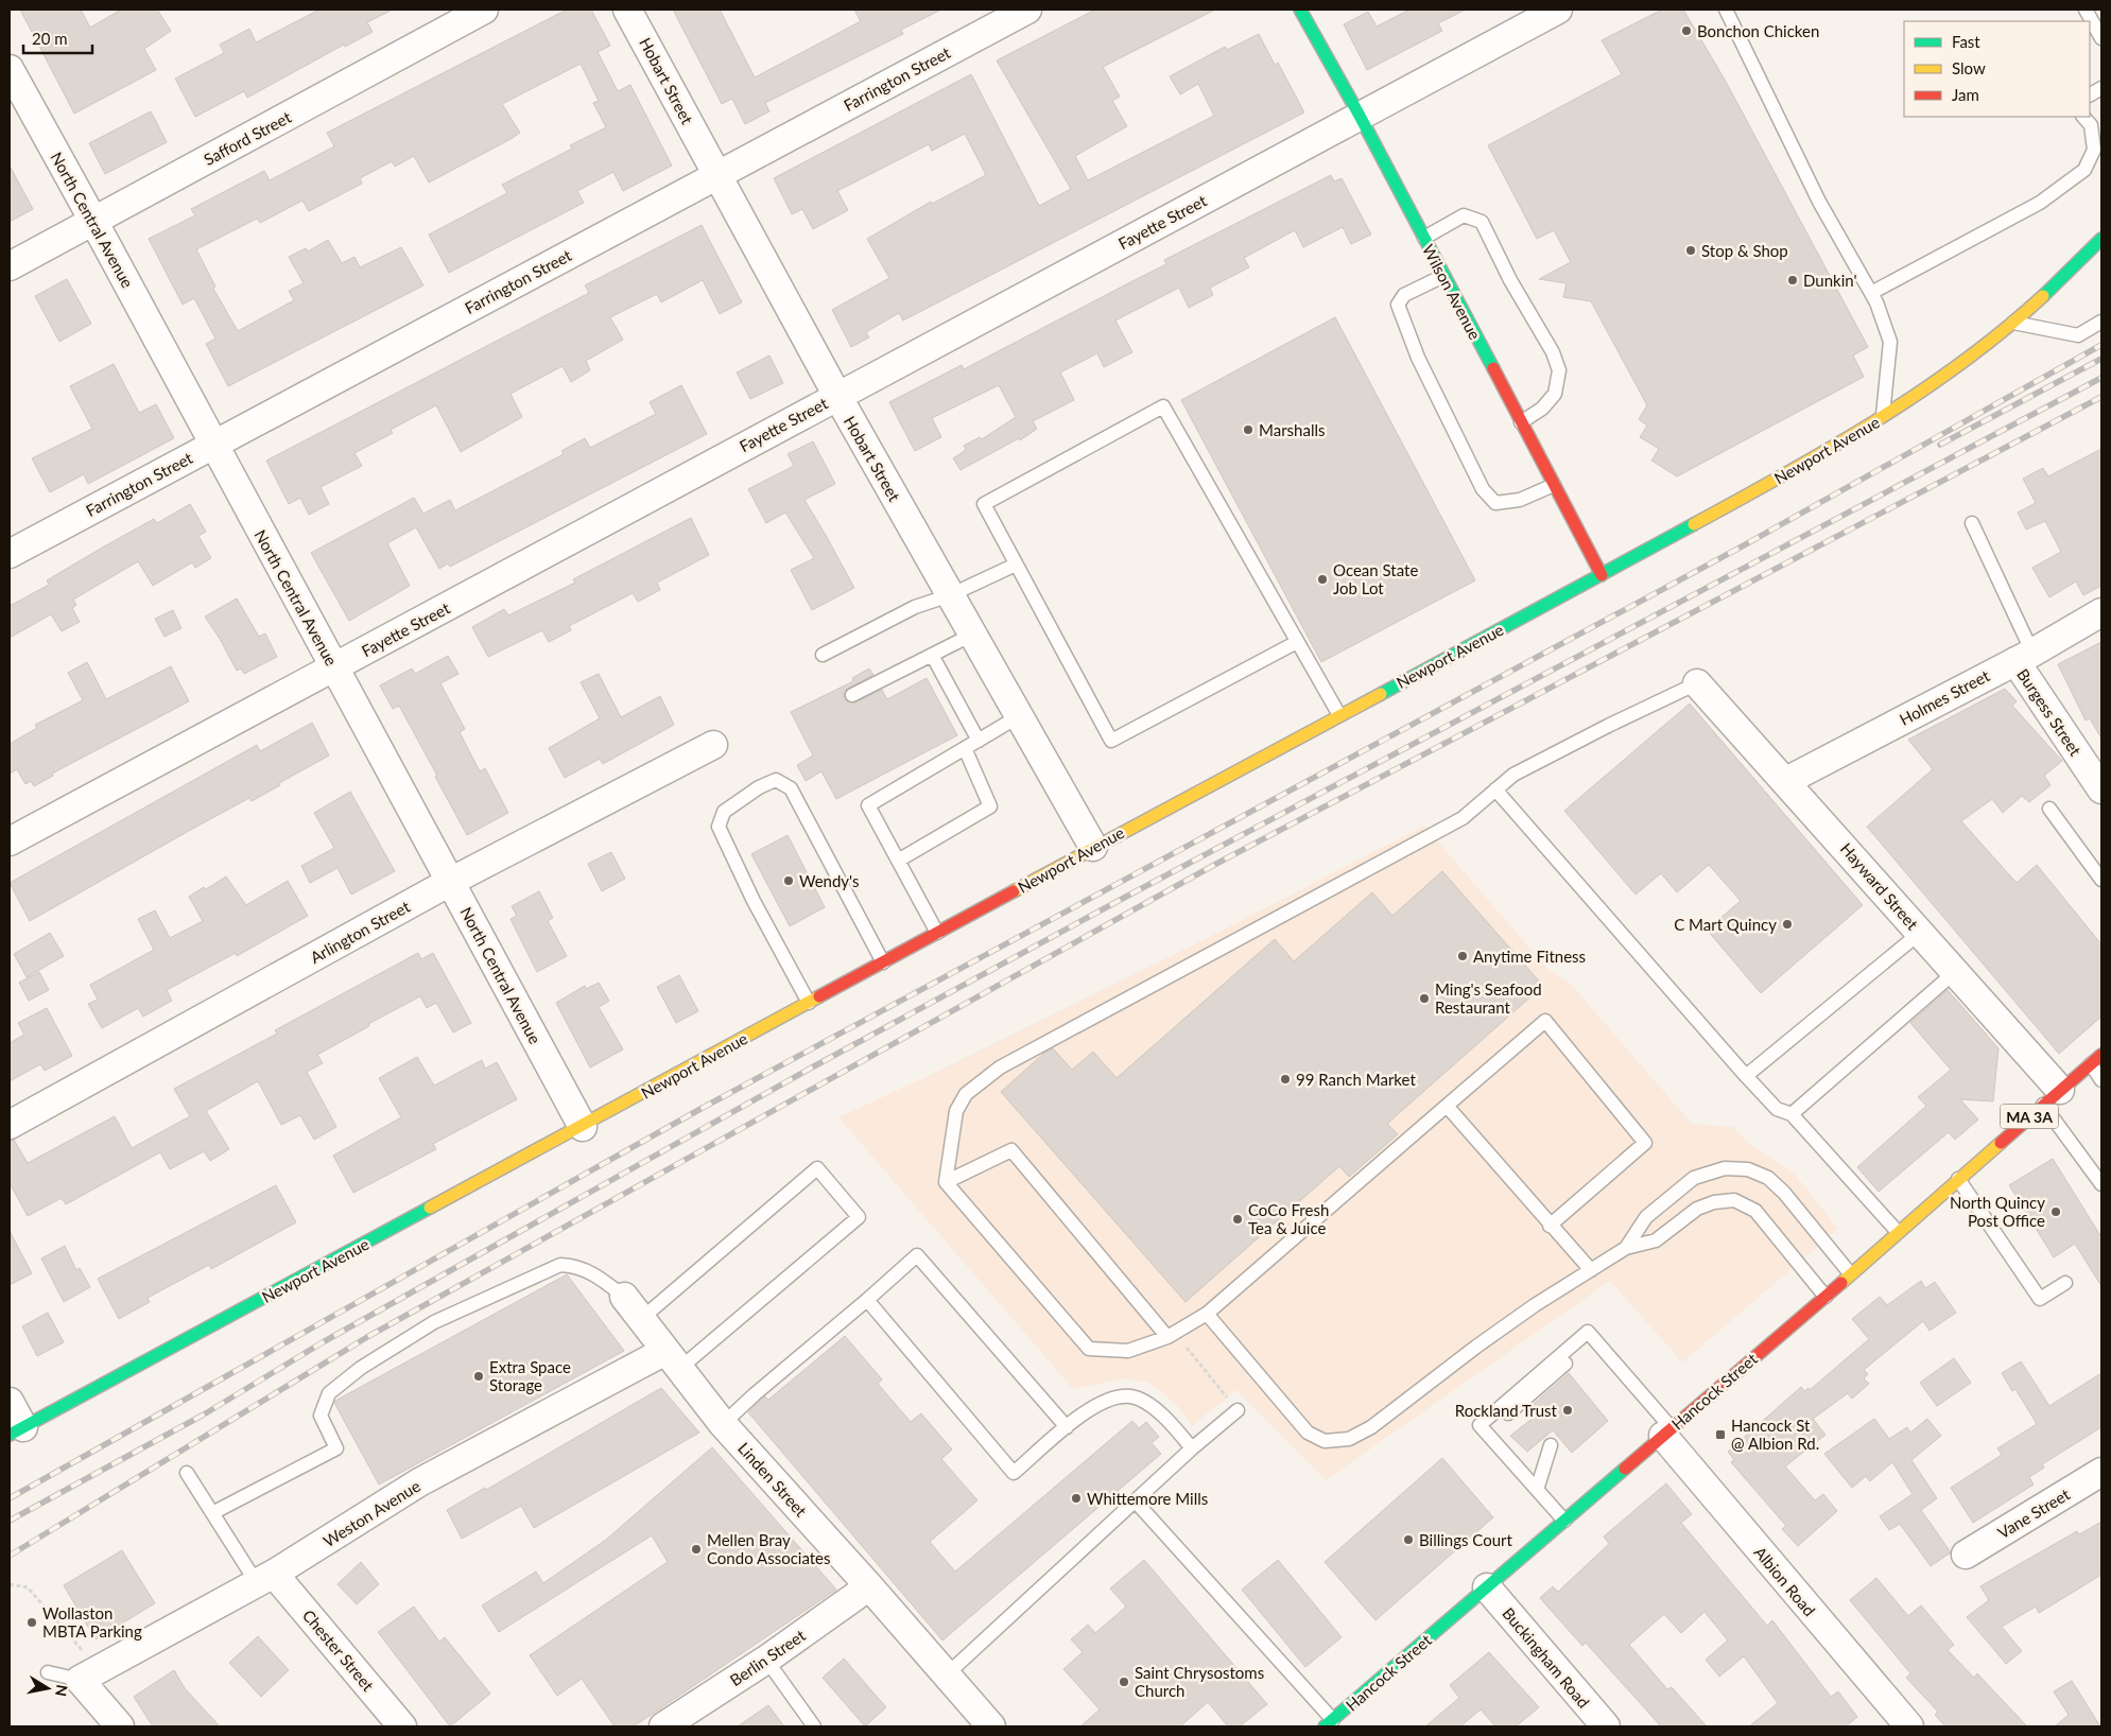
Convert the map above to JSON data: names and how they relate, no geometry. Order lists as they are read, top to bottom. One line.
{"streets":{"main road":["Wilson Avenue","Newport Avenue","MA 3A","Hancock Street"],"street":["Farrington Street","Hobart Street","Safford Street","North Central Avenue","Fayette Street","Holmes Street","Burgess Street","Hayward Street","Arlington Street","Linden Street","Weston Avenue","Vane Street","Albion Road","Chester Street","Berlin Street","Buckingham Road"]},"crossings":[["Farrington Street","Hobart Street"],["Farrington Street","North Central Avenue"],["Hobart Street","Fayette Street"],["Hobart Street","Newport Avenue"],["Safford Street","North Central Avenue"],["North Central Avenue","Fayette Street"],["North Central Avenue","Newport Avenue"],["North Central Avenue","Arlington Street"],["Fayette Street","Wilson Avenue"],["Wilson Avenue","Newport Avenue"],["Holmes Street","Burgess Street"],["Holmes Street","Hayward Street"],["Hayward Street","Hancock Street"],["Hancock Street","Albion Road"],["Hancock Street","Buckingham Road"],["Linden Street","Weston Avenue"],["Linden Street","Berlin Street"],["Weston Avenue","Chester Street"]],"places":{"other":["Bonchon Chicken","Stop & Shop","Dunkin'","Marshalls","Ocean State Job Lot","Wendy's","C Mart Quincy","Anytime Fitness","Ming's Seafood Restaurant","99 Ranch Market","North Quincy Post Office","CoCo Fresh Tea & Juice","Extra Space Storage","Rockland Trust","Whittemore Mills","Billings Court","Mellen Bray Condo Associates","Wollaston MBTA Parking","Saint Chrysostoms Church"],"transit":["Hancock St @ Albion Rd."]},"legend":["Fast","Slow","Jam"],"scale_bar":"20 m","north":"right"}
